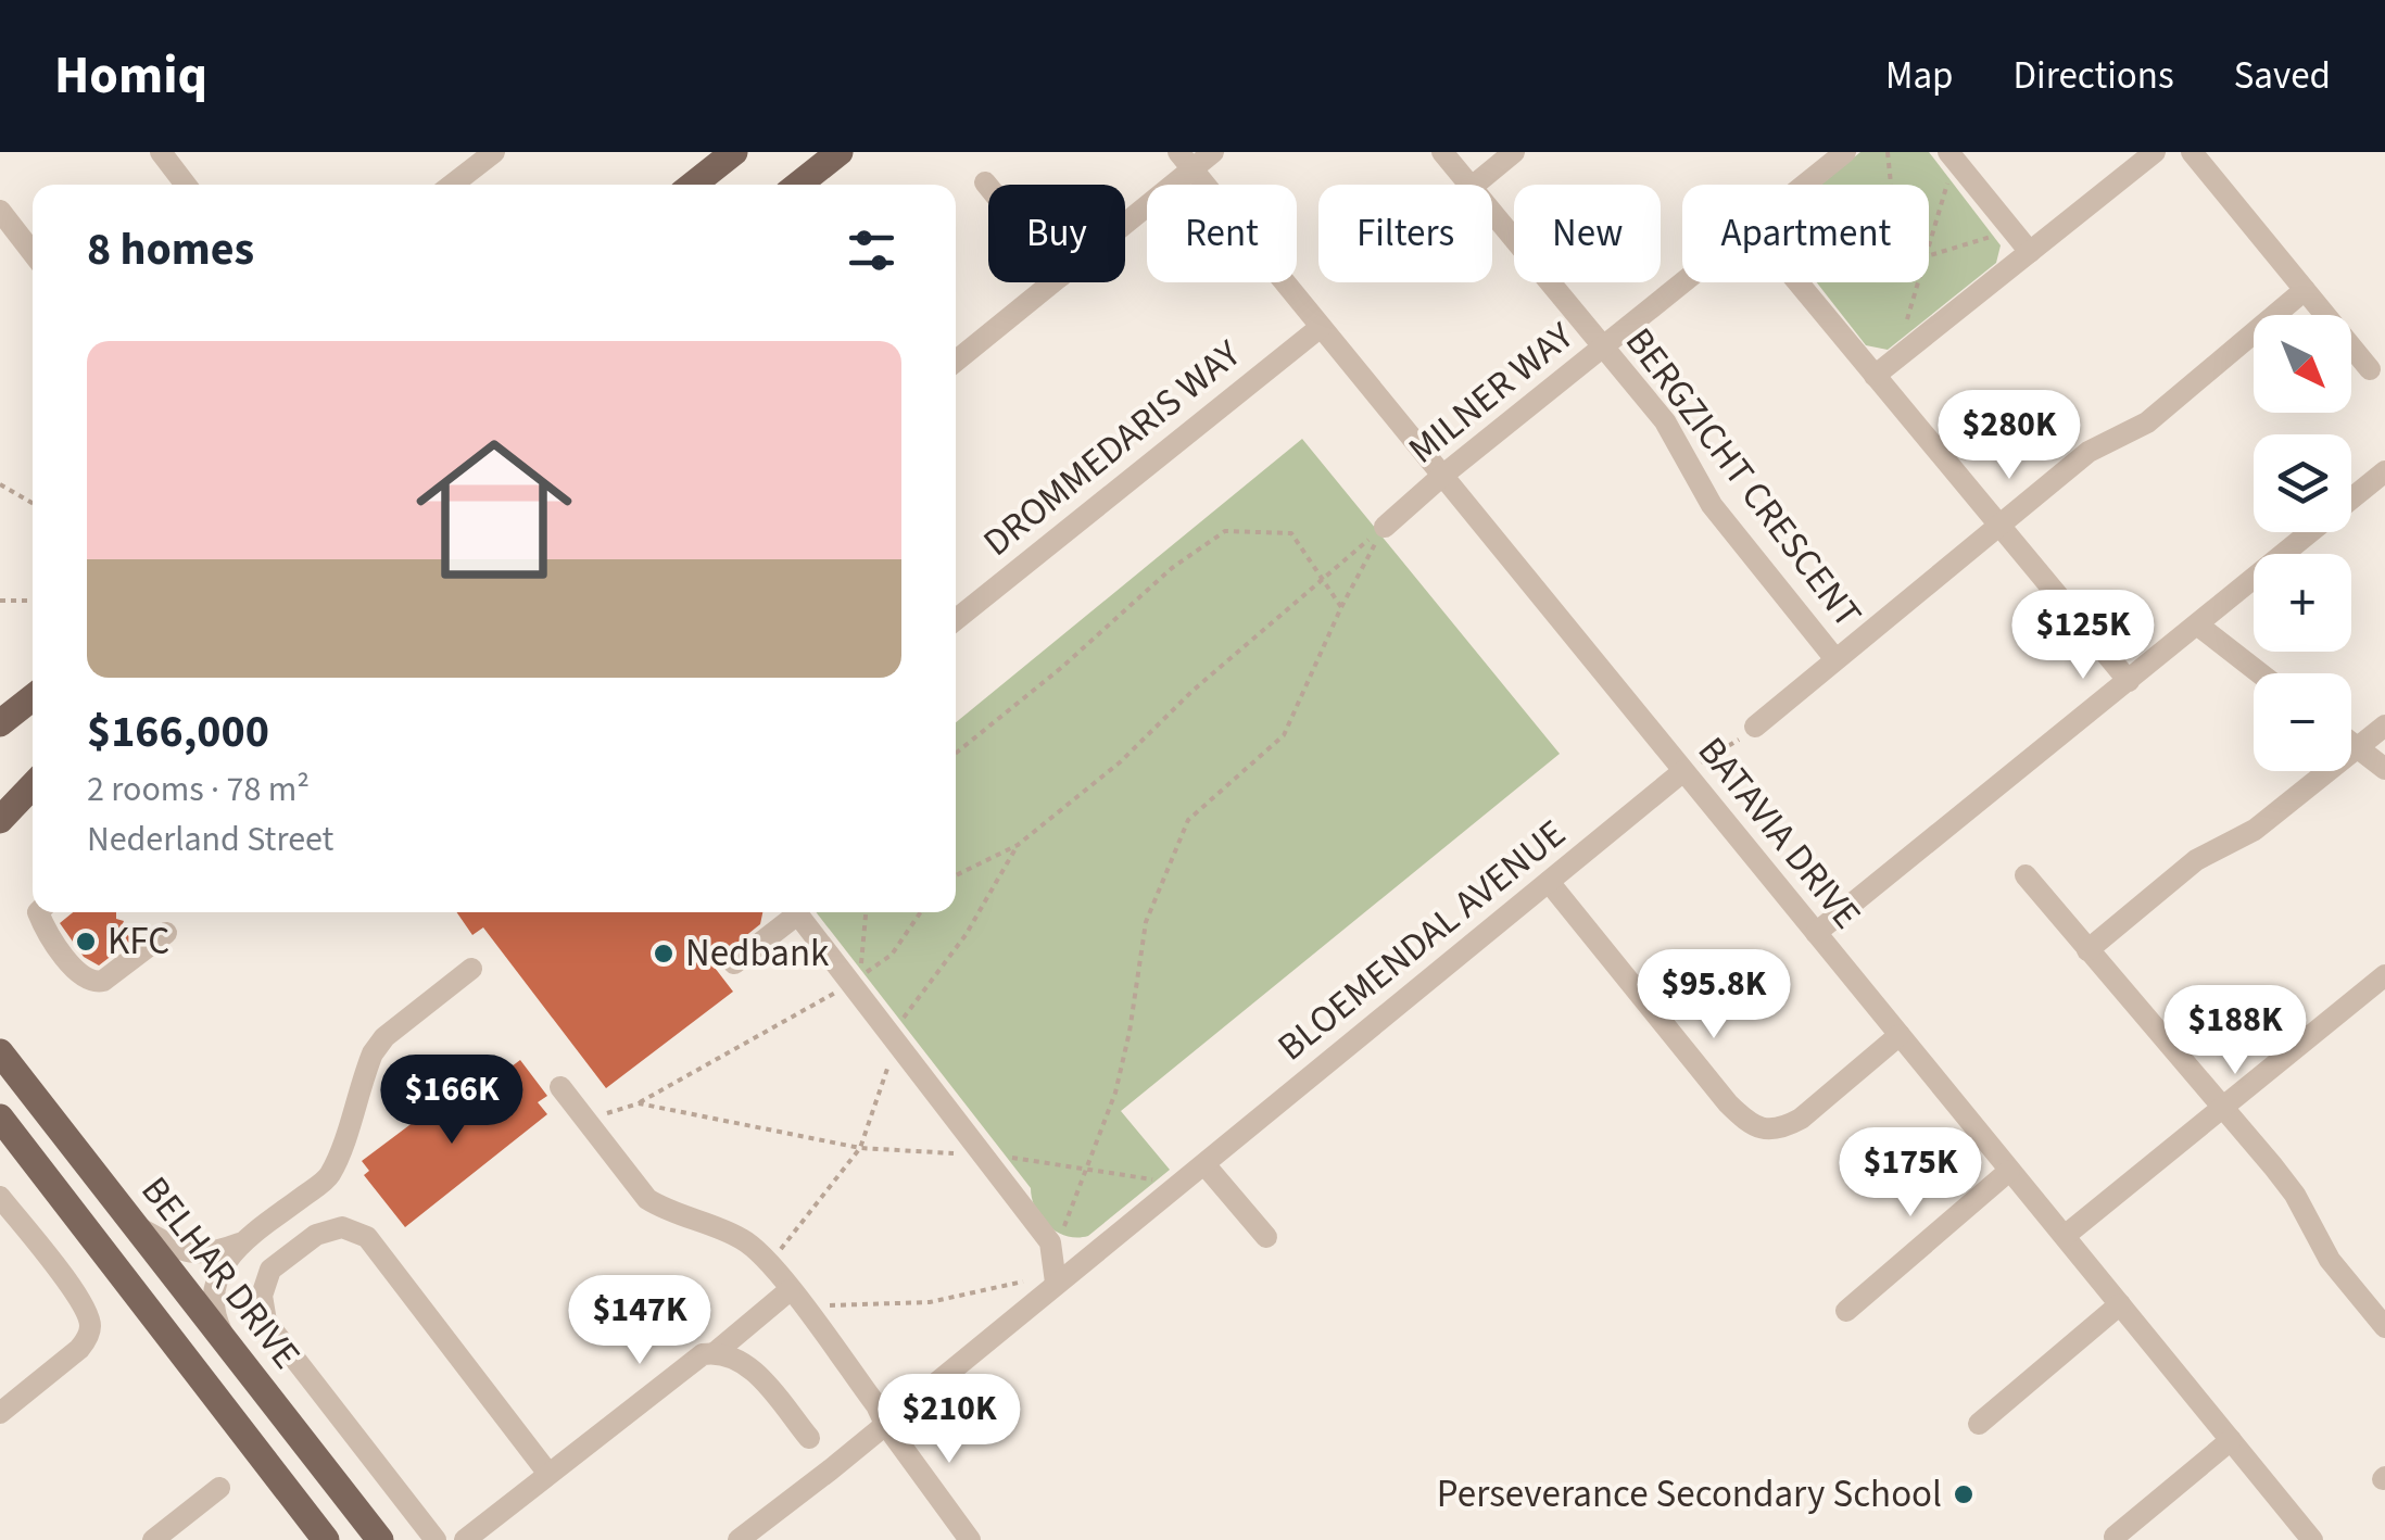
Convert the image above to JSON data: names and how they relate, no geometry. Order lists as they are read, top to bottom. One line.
{"streets":{"main road":["BELHAR DRIVE"],"street":["MILNER WAY","DROMMEDARIS WAY","BERGZICHT CRESCENT","BATAVIA DRIVE","BLOEMENDAL AVENUE"]},"crossings":[["MILNER WAY","BERGZICHT CRESCENT"],["MILNER WAY","BATAVIA DRIVE"],["DROMMEDARIS WAY","BATAVIA DRIVE"],["BATAVIA DRIVE","BLOEMENDAL AVENUE"]],"places":["KFC","Nedbank","Perseverance Secondary School"],"north":"bottom right","page":{"header":"Homiq","nav":["Map","Directions","Saved"],"chip":["Buy","Rent","Filters","New","Apartment"],"heading":"8 homes","map_buttons":["+","−"],"list":[{"name":"$166,000","note":"2 rooms · 78 m² · Nederland Street"}],"price":["$280K","$125K","$95.8K","$188K","$166K","$175K","$147K","$210K"]}}
